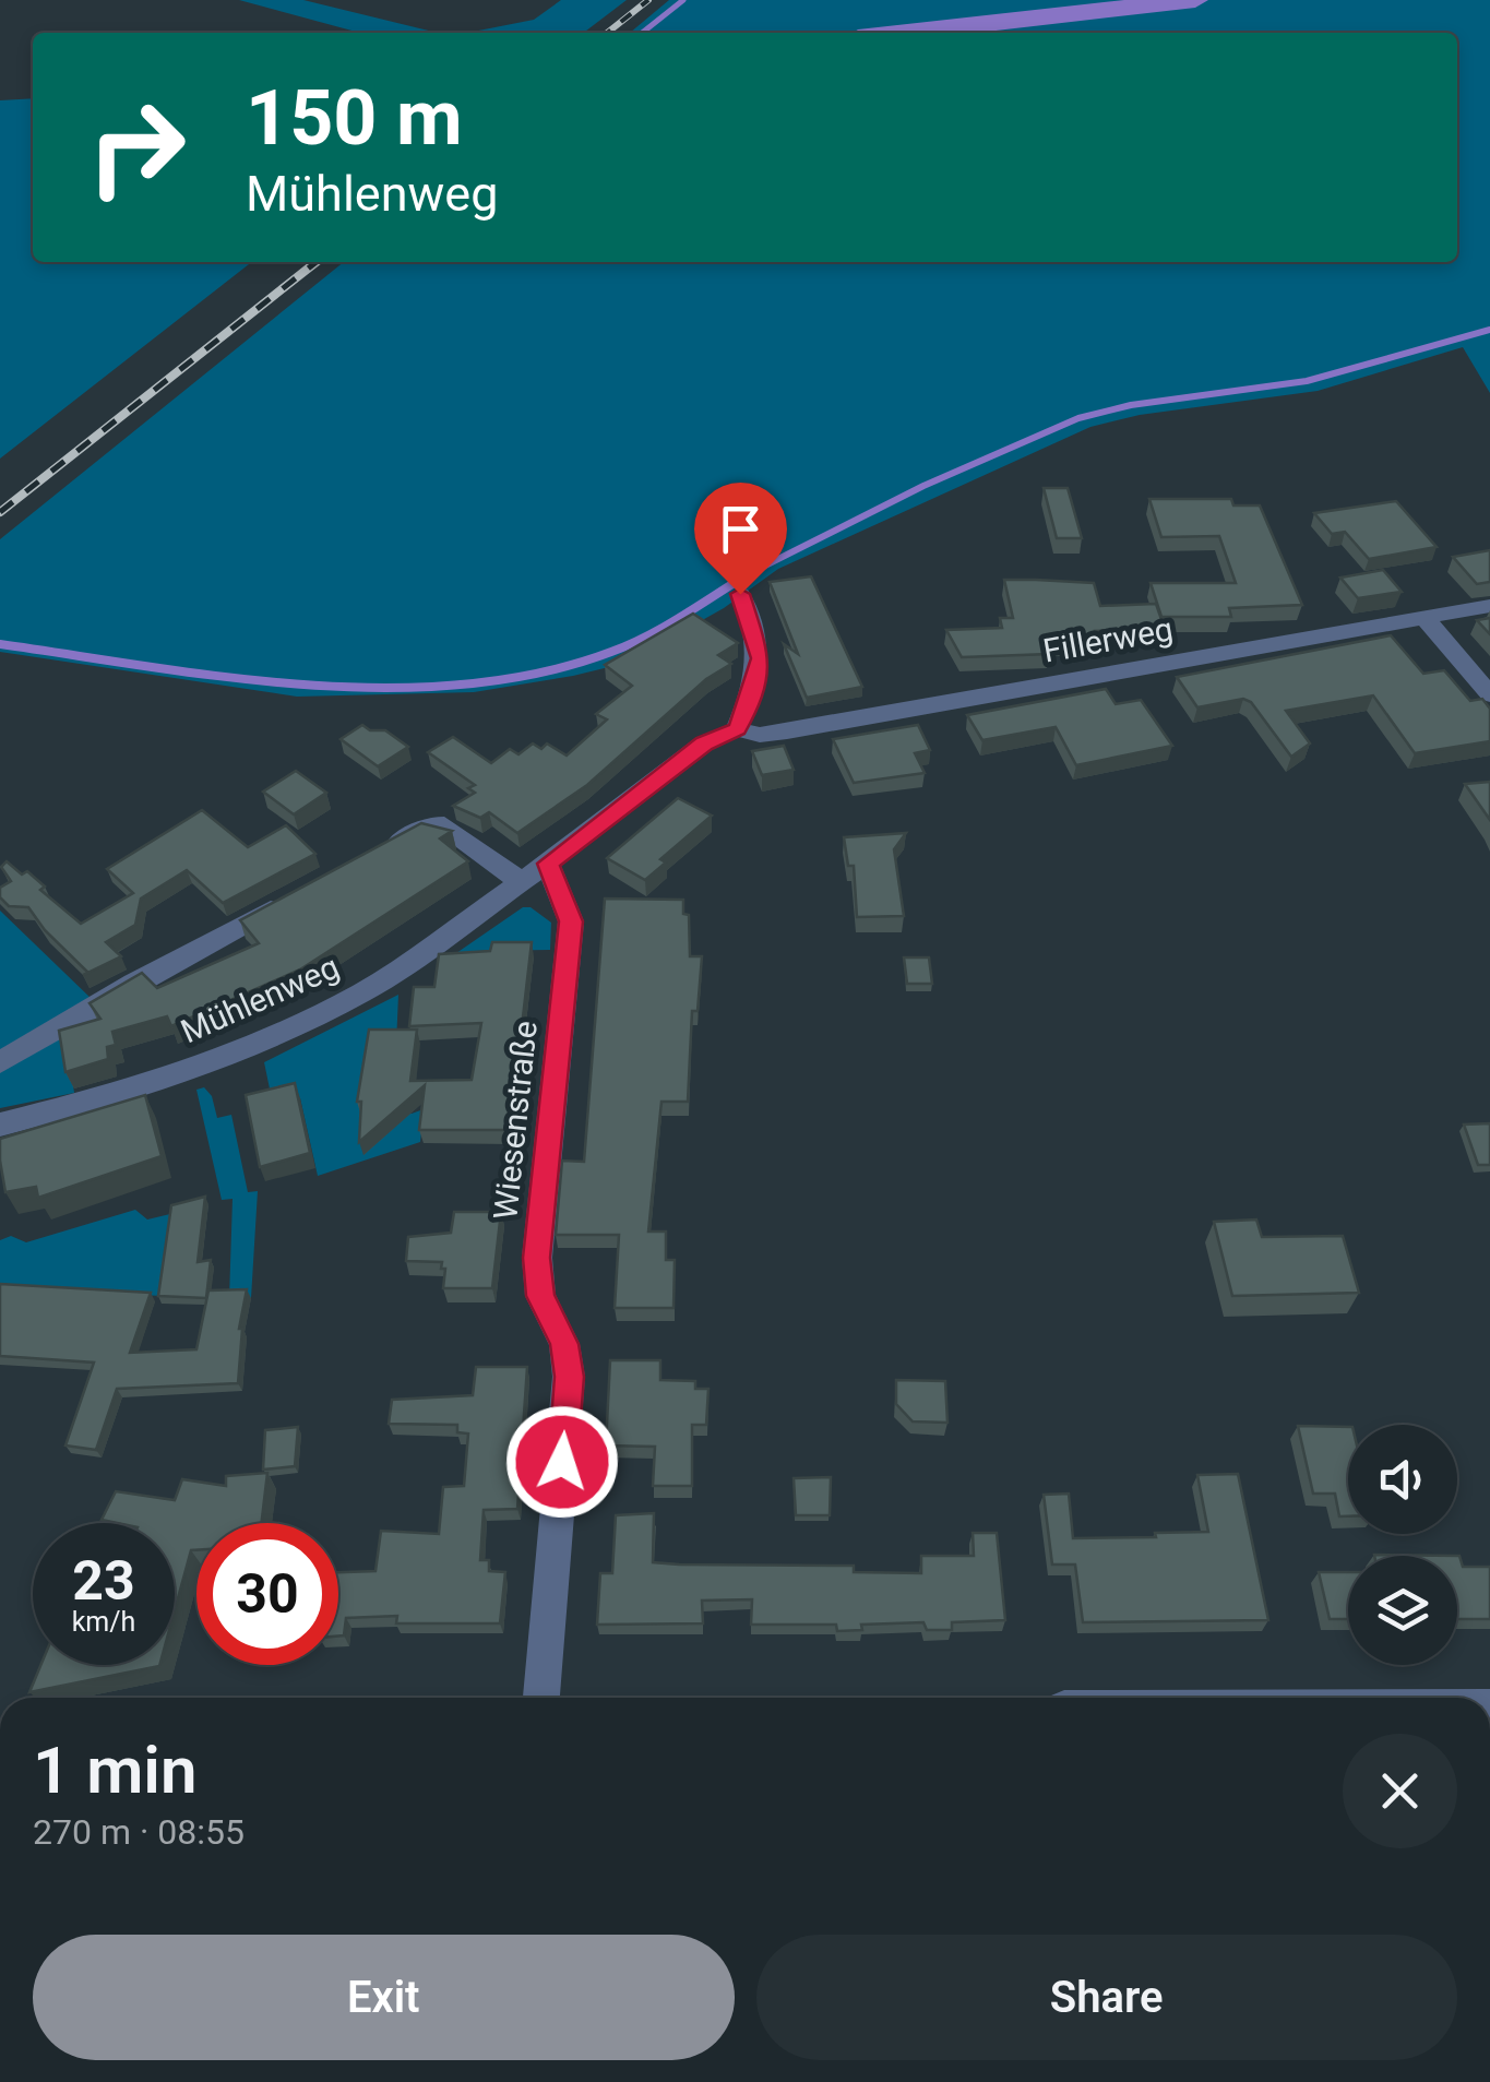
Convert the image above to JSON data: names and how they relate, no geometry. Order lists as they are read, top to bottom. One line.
{"streets":{"street":["Fillerweg","Mühlenweg","Wiesenstraße"]},"crossings":[["Fillerweg","Mühlenweg"],["Mühlenweg","Wiesenstraße"]],"page":{"turn":["150 m","Mühlenweg"],"speed":"23 km/h","limit":"30","heading":["1 min","270 m · 08:55"],"buttons":["Exit","Share"]}}
